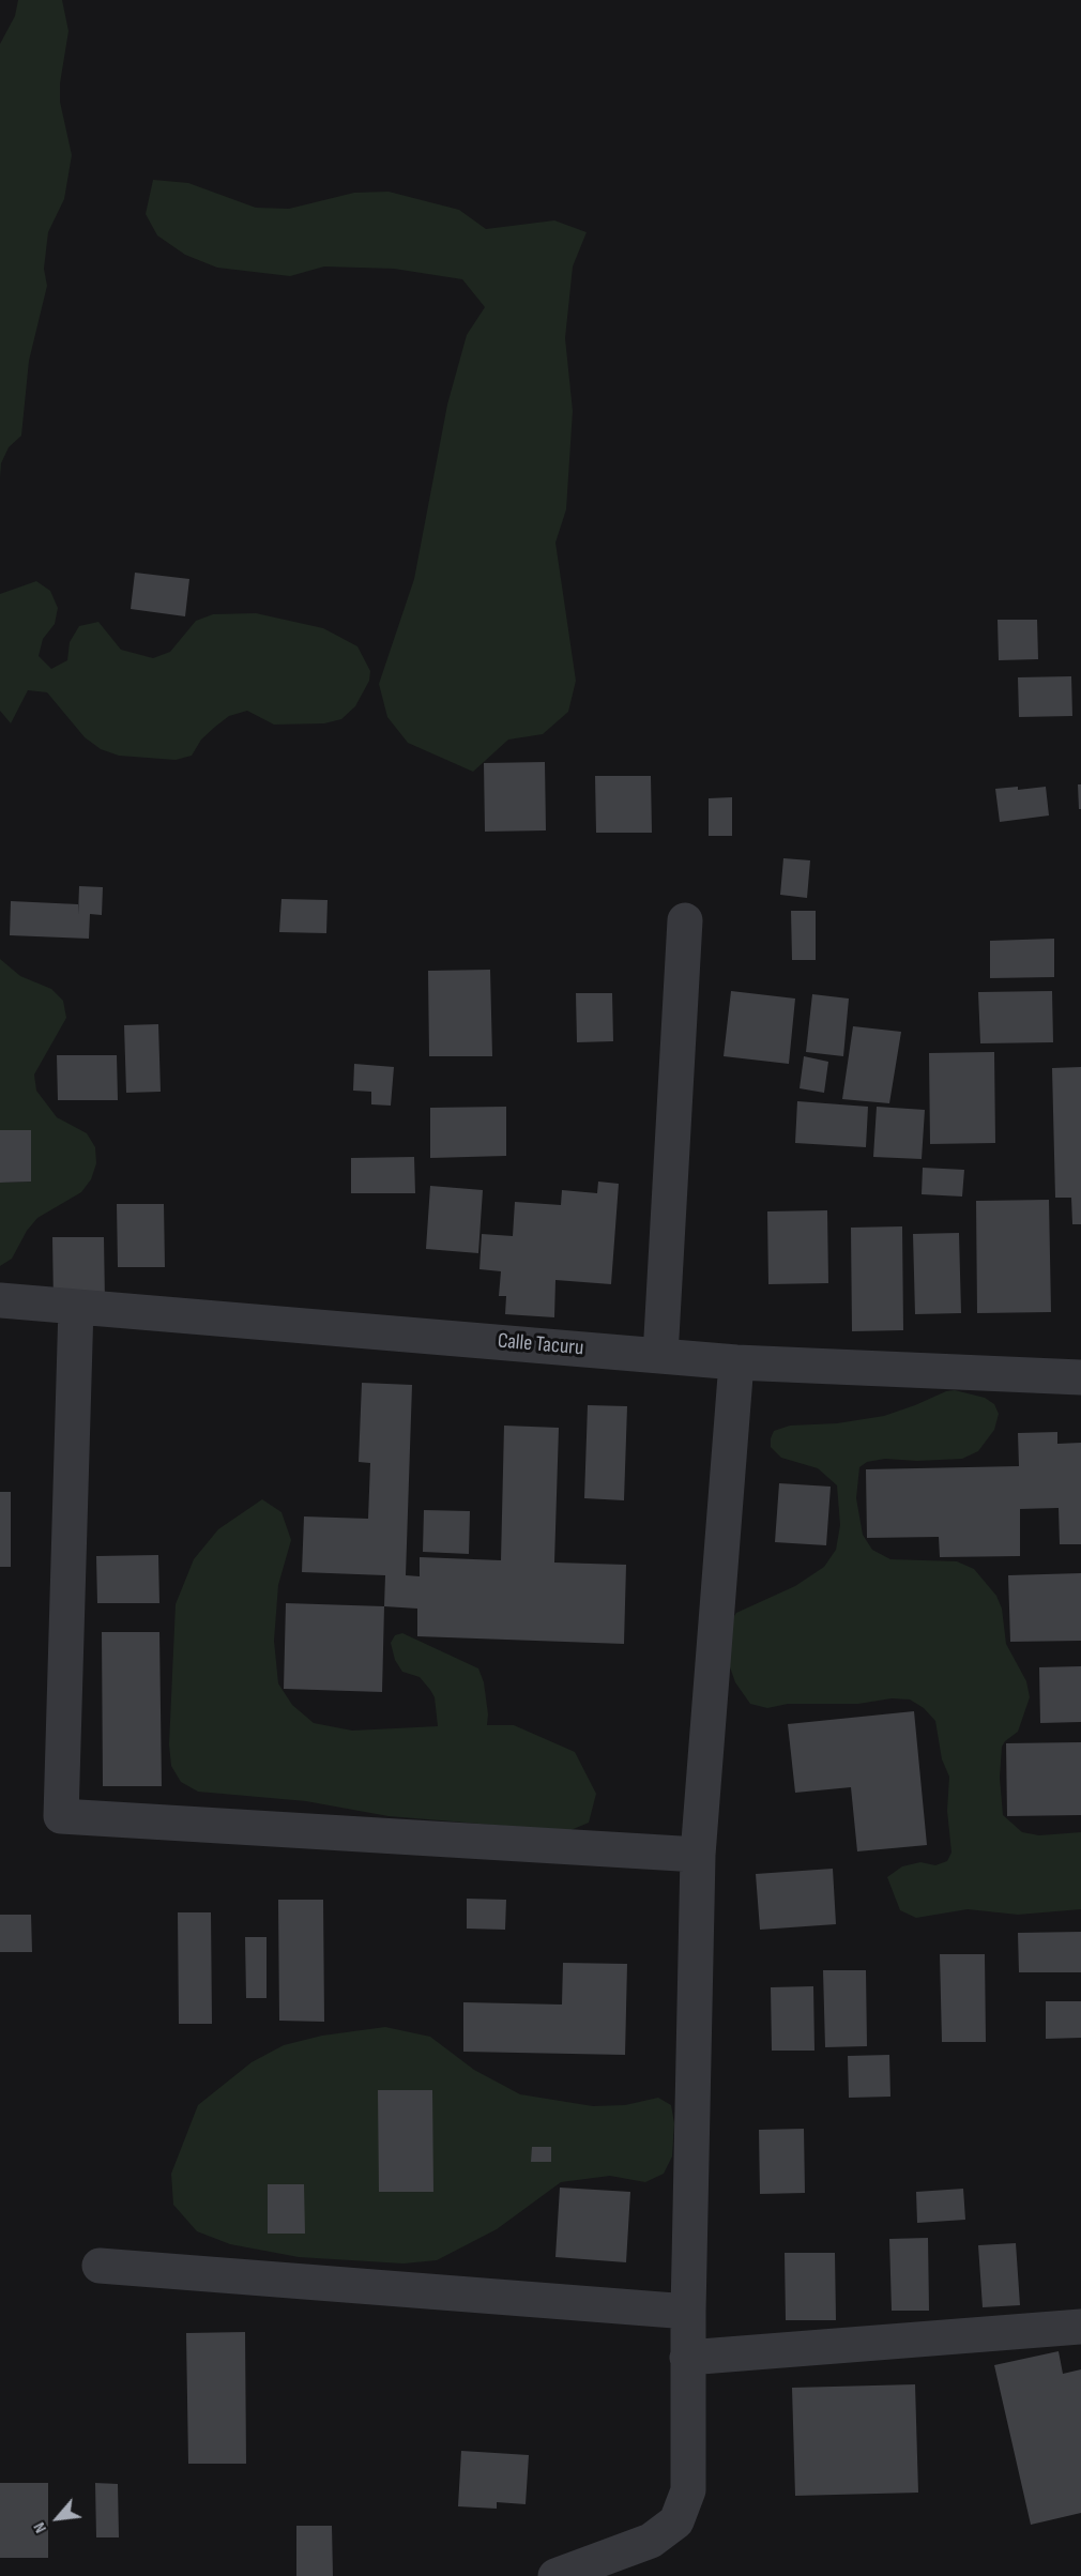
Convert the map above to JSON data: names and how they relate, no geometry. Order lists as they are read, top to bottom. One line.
{"streets":{"street":["Calle Tacuru"]},"north":"bottom left"}
